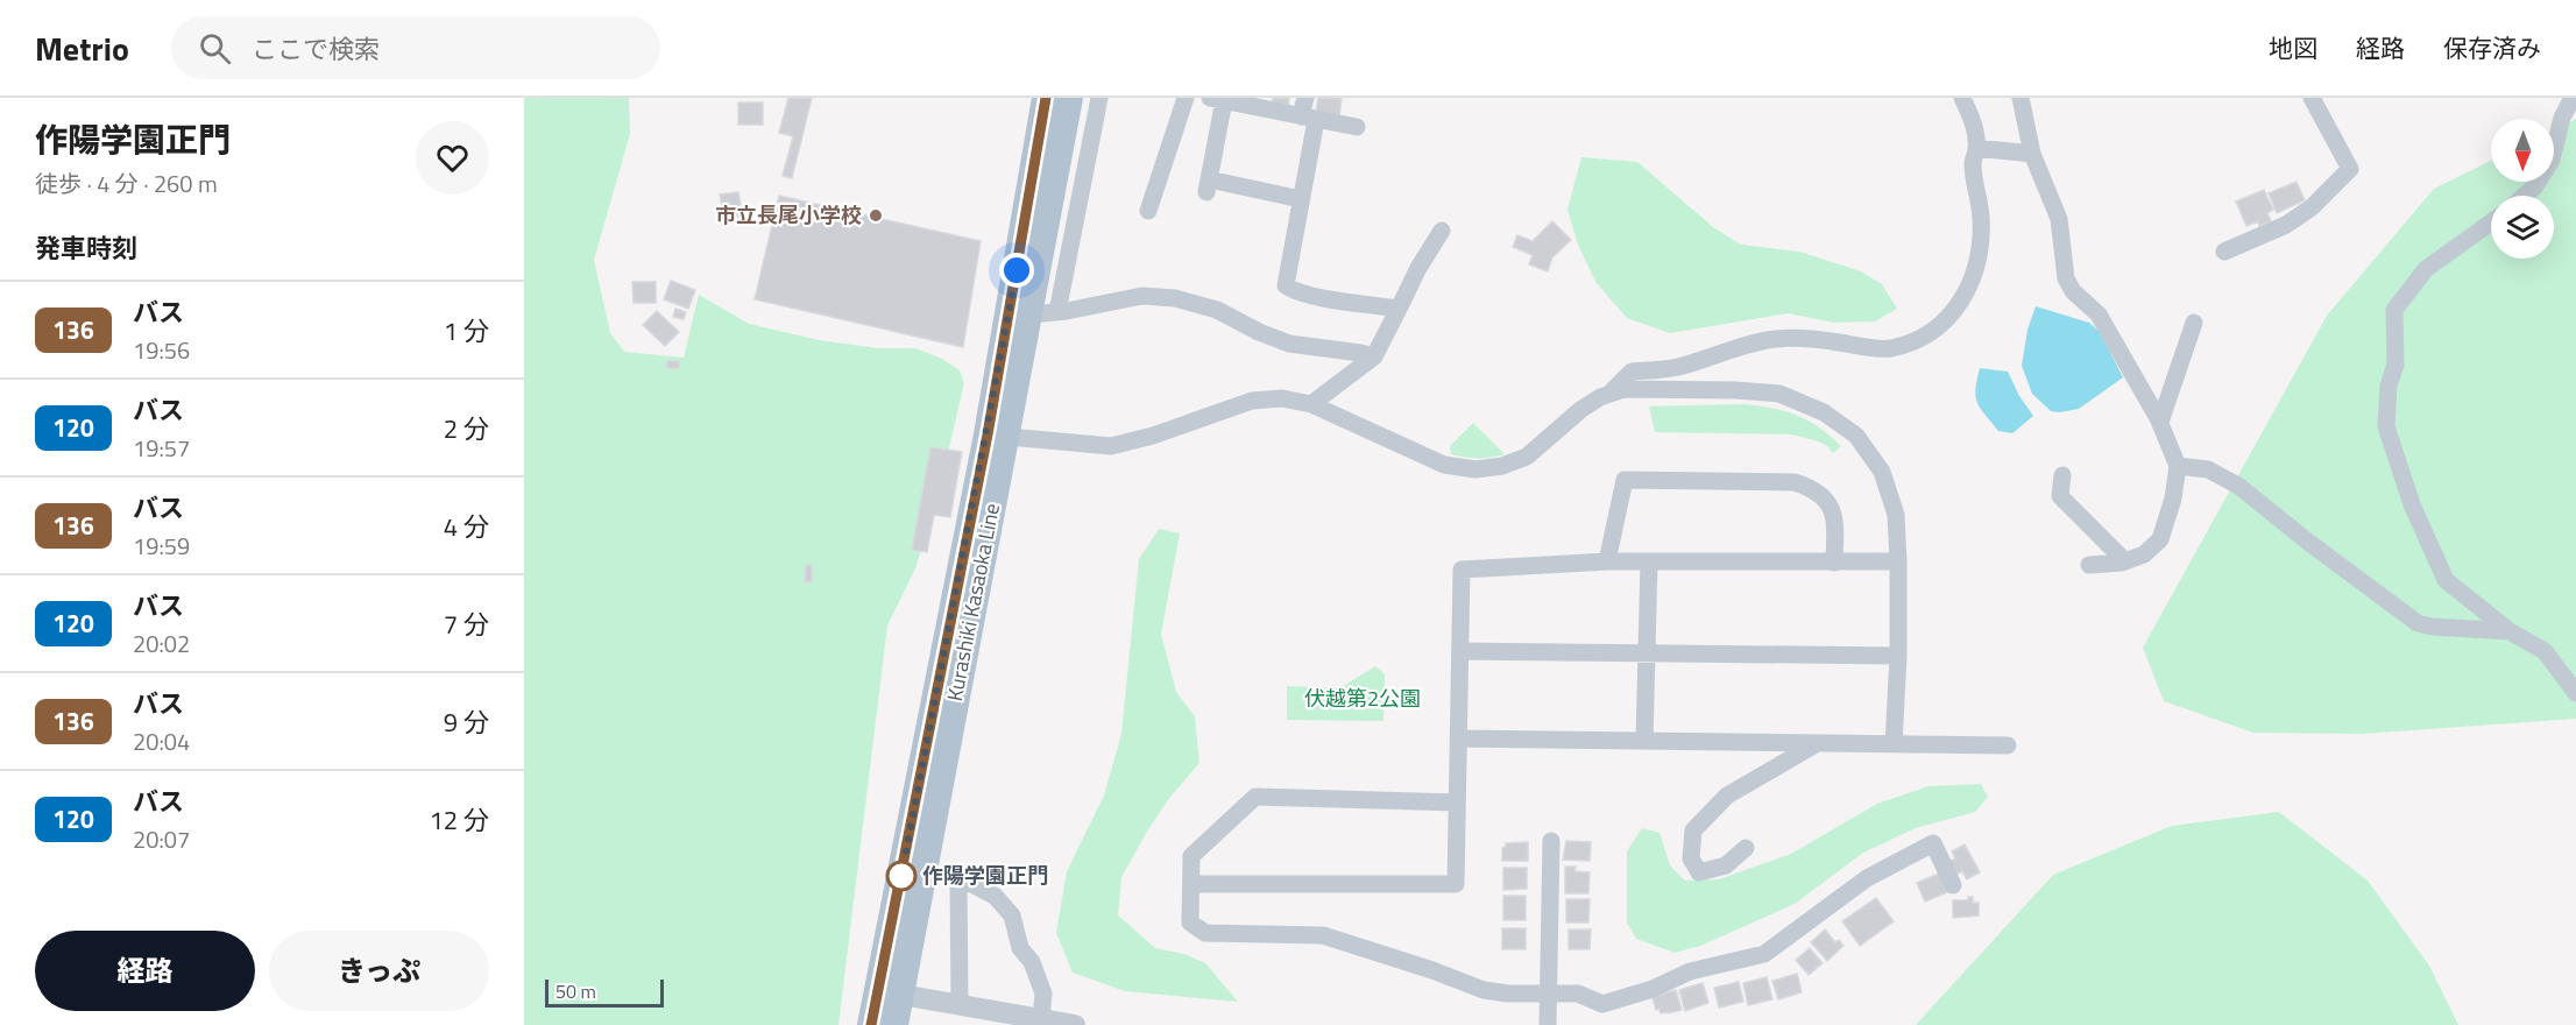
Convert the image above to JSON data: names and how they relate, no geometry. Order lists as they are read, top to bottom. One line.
{"streets":{"main road":["Kurashiki Kasaoka Line"]},"parks":["伏越第2公園"],"places":["市立長尾小学校","作陽学園正門"],"lines":["bus line 136"],"scale_bar":"50 m","north":"bottom","page":{"header":"Metrio","search":"ここで検索","nav":["地図","経路","保存済み"],"heading":[["作陽学園正門","徒歩 · 4 分 · 260 m"],"発車時刻"],"list":[{"mark":"136","name":"バス","note":"19:56","value":"1 分"},{"mark":"120","name":"バス","note":"19:57","value":"2 分"},{"mark":"136","name":"バス","note":"19:59","value":"4 分"},{"mark":"120","name":"バス","note":"20:02","value":"7 分"},{"mark":"136","name":"バス","note":"20:04","value":"9 分"},{"mark":"120","name":"バス","note":"20:07","value":"12 分"}],"buttons":["経路","きっぷ"],"scale":"50 m"}}
